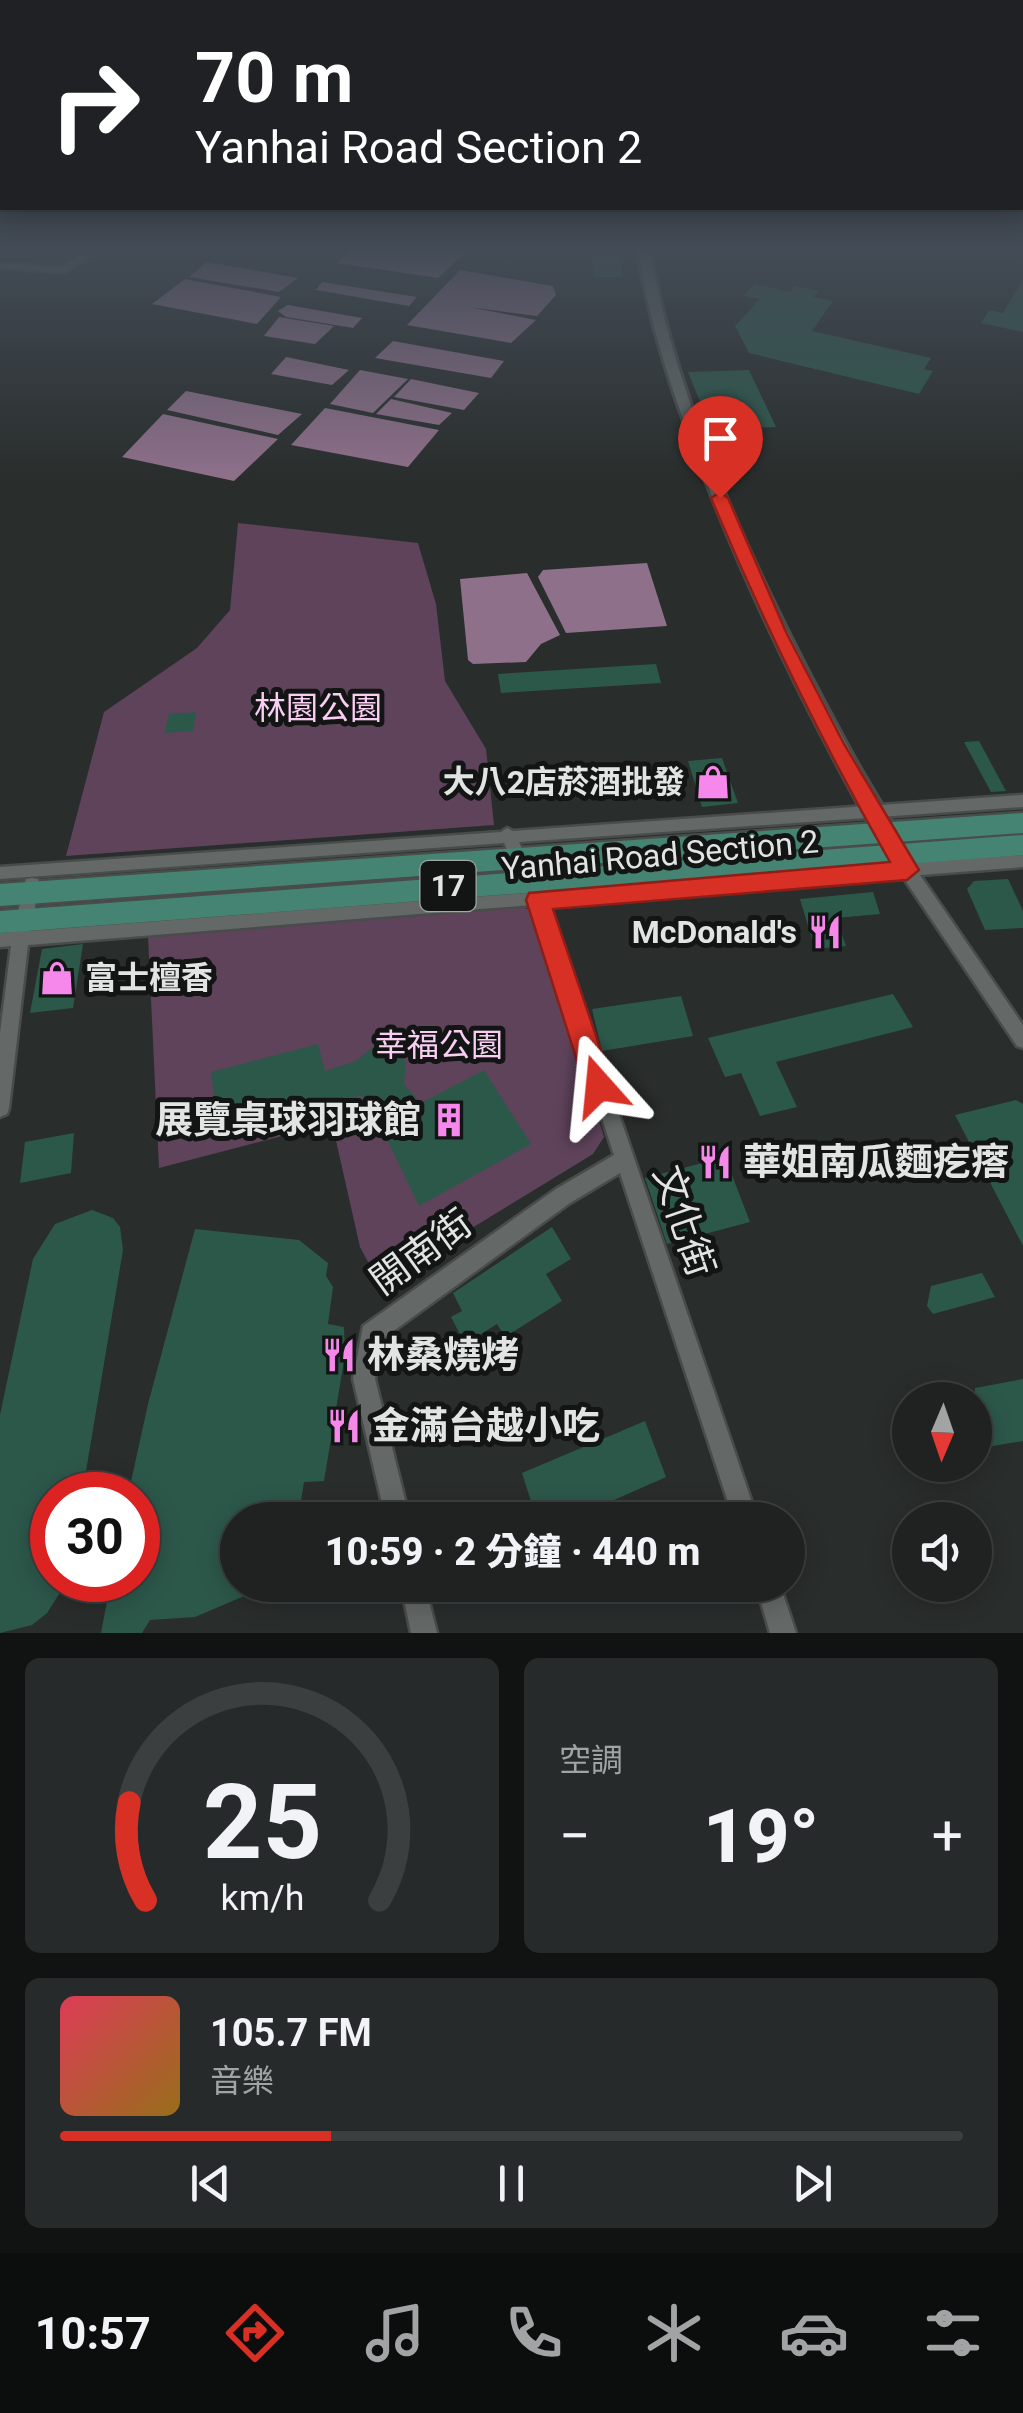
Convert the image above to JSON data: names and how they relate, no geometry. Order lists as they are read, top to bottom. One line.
{"streets":{"main road":["Yanhai Road Section 2","17"],"street":["文化街","開南街"]},"crossings":[["Yanhai Road Section 2","17"],["Yanhai Road Section 2","文化街"],["文化街","開南街"]],"parks":["林園公園","幸福公園"],"places":{"shop":["大八2店菸酒批發","富士檀香"],"restaurant":["McDonald's","華姐南瓜麵疙瘩","林桑燒烤","金滿台越小吃"],"building":["展覽桌球羽球館"]},"north":"bottom","page":{"turn":["70 m","Yanhai Road Section 2"],"limit":"30","trip":"10:59 · 2 分鐘 · 440 m","tile":"空調","heat":["−","19°","+"],"song":["105.7 FM","音樂"],"tabs":"10:57","gauge":["25","km/h"]}}
